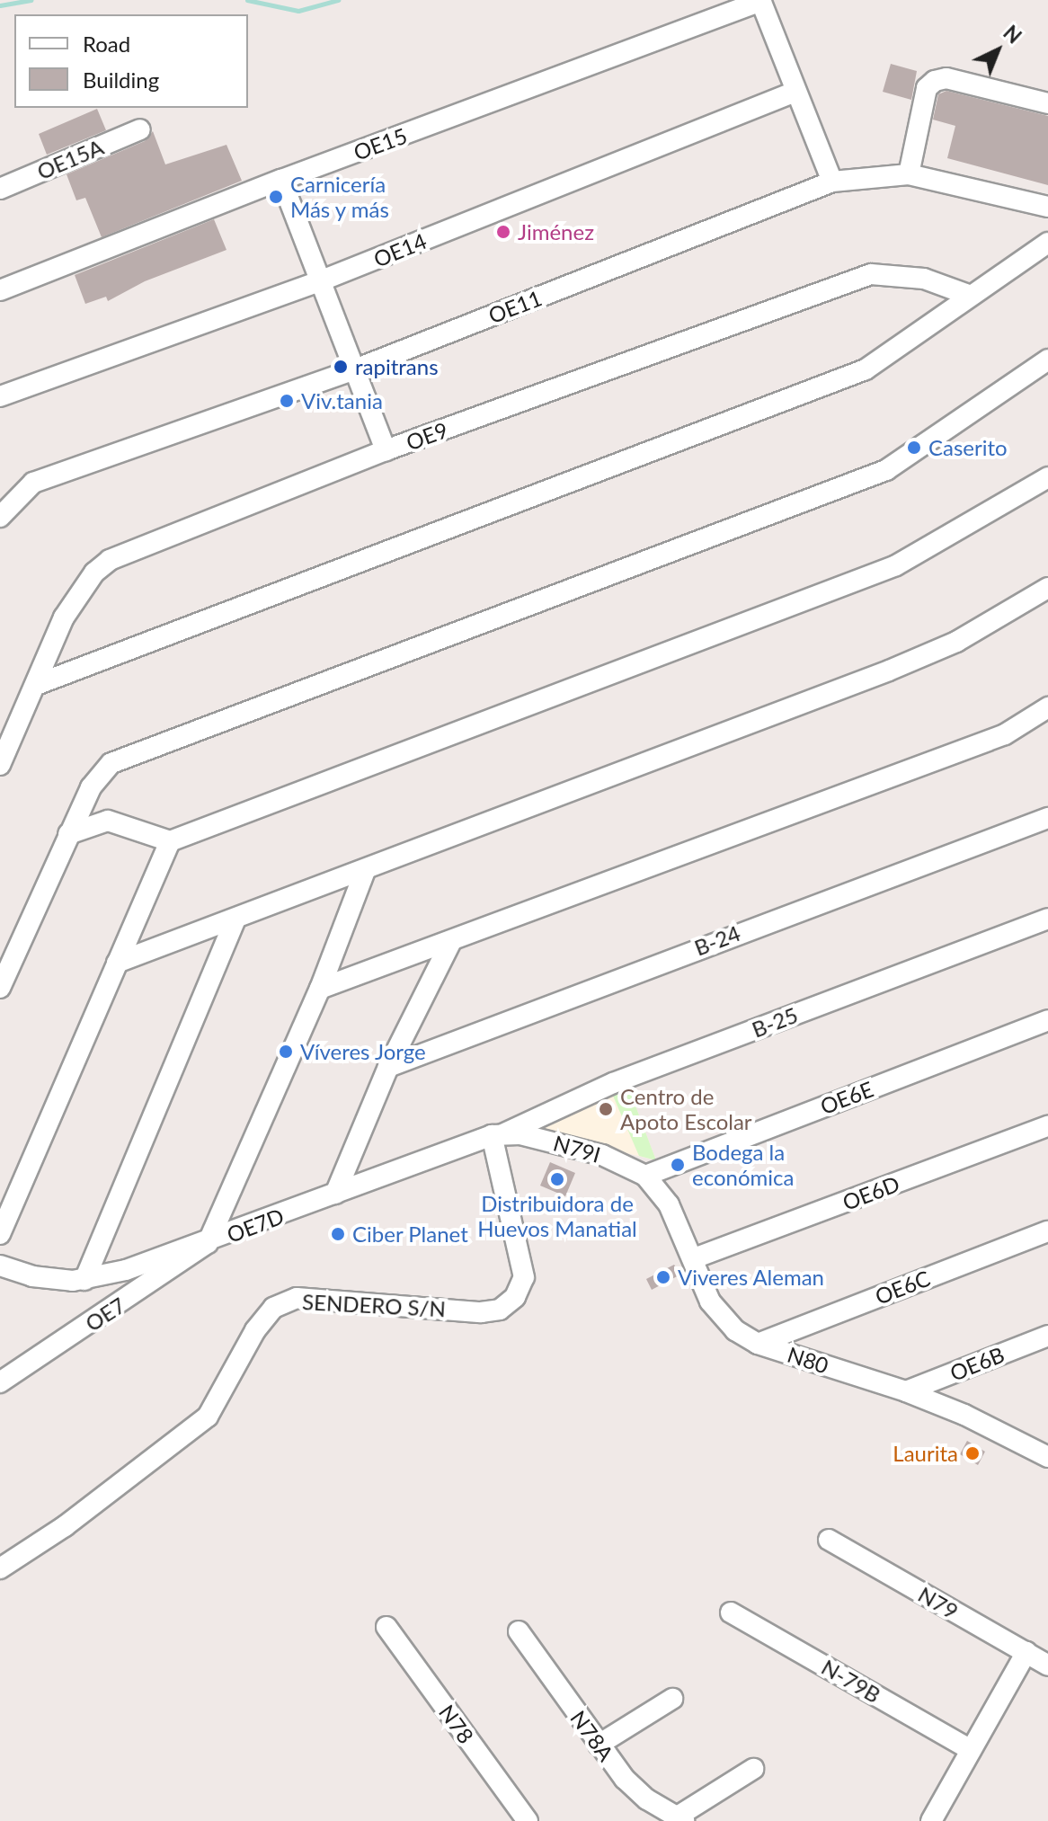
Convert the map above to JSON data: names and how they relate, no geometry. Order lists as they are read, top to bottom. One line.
{"streets":{"street":["OE15","OE15A","OE14","OE11","OE9","B-24","B-25","OE6E","N79I","OE6D","OE7D","OE6C","SENDERO S/N","OE7","N80","OE6B","N79","N-79B","N78","N78A"]},"crossings":[["B-25","N79I"],["B-25","OE7D"],["B-25","SENDERO S/N"],["OE6E","N79I"],["OE6E","N80"],["N79I","OE7D"],["N79I","SENDERO S/N"],["N79I","N80"],["OE6D","N80"],["OE7D","SENDERO S/N"],["OE7D","OE7"],["OE6C","N80"],["N80","OE6B"]],"places":["Carnicería Más y más","Jiménez","rapitrans","Viv.tania","Caserito","Víveres Jorge","Centro de Apoto Escolar","Bodega la económica","Distribuidora de Huevos Manatial","Ciber Planet","Viveres Aleman","Laurita"],"legend":["Road","Building"],"north":"top right"}
